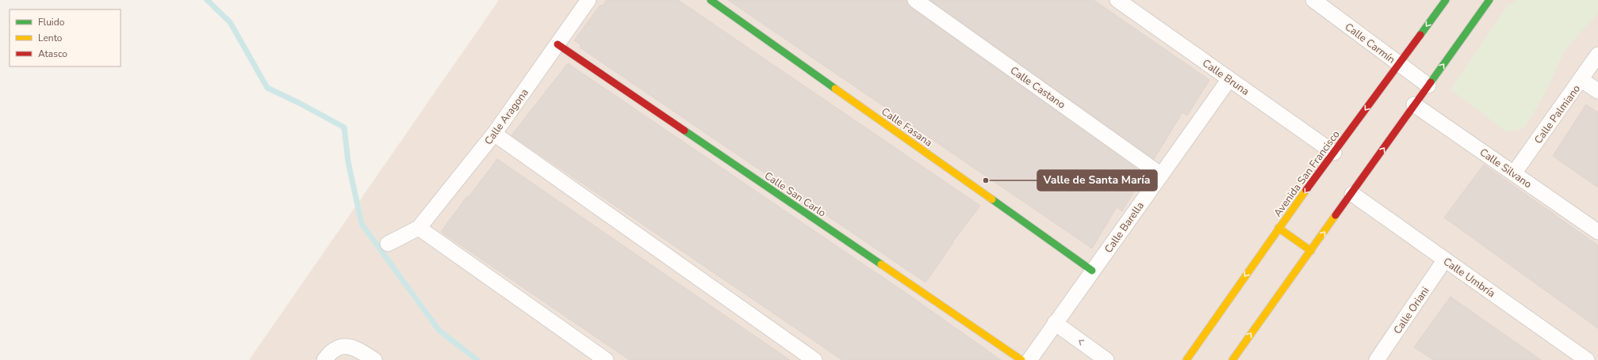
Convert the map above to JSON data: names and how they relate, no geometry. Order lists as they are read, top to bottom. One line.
{"streets":{"street":["Calle Carmín","Calle Bruna","Calle Castano","Calle Palmiano","Calle Aragona","Calle Fasana","Calle Silvano","Avenida San Francisco","Calle San Carlo","Calle Barella","Calle Umbría","Calle Oriani"]},"crossings":[["Calle Carmín","Avenida San Francisco"],["Calle Bruna","Avenida San Francisco"],["Calle Bruna","Calle Barella"],["Calle Castano","Calle Barella"],["Calle Palmiano","Calle Silvano"],["Calle Aragona","Calle San Carlo"],["Calle Fasana","Calle Barella"],["Calle Umbría","Calle Oriani"]],"places":["Valle de Santa María"],"legend":["Fluido","Lento","Atasco"]}
